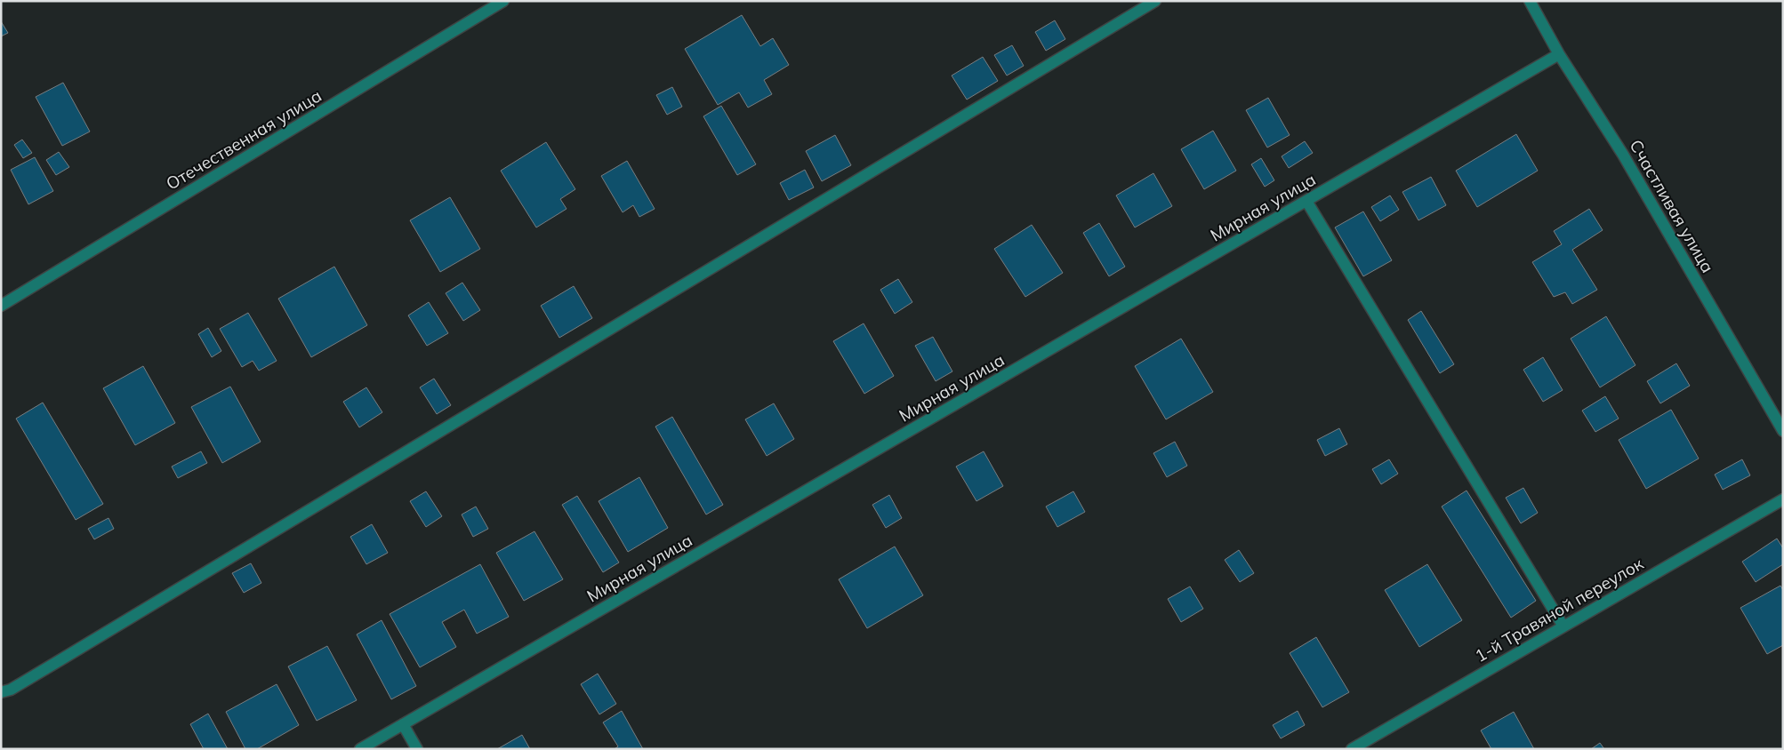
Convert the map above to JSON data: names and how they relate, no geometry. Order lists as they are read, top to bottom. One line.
{"streets":{"street":["Отечественная улица","Счастливая улица","Мирная улица","1-й Травяной переулок"]},"crossings":[["Счастливая улица","Мирная улица"]]}
